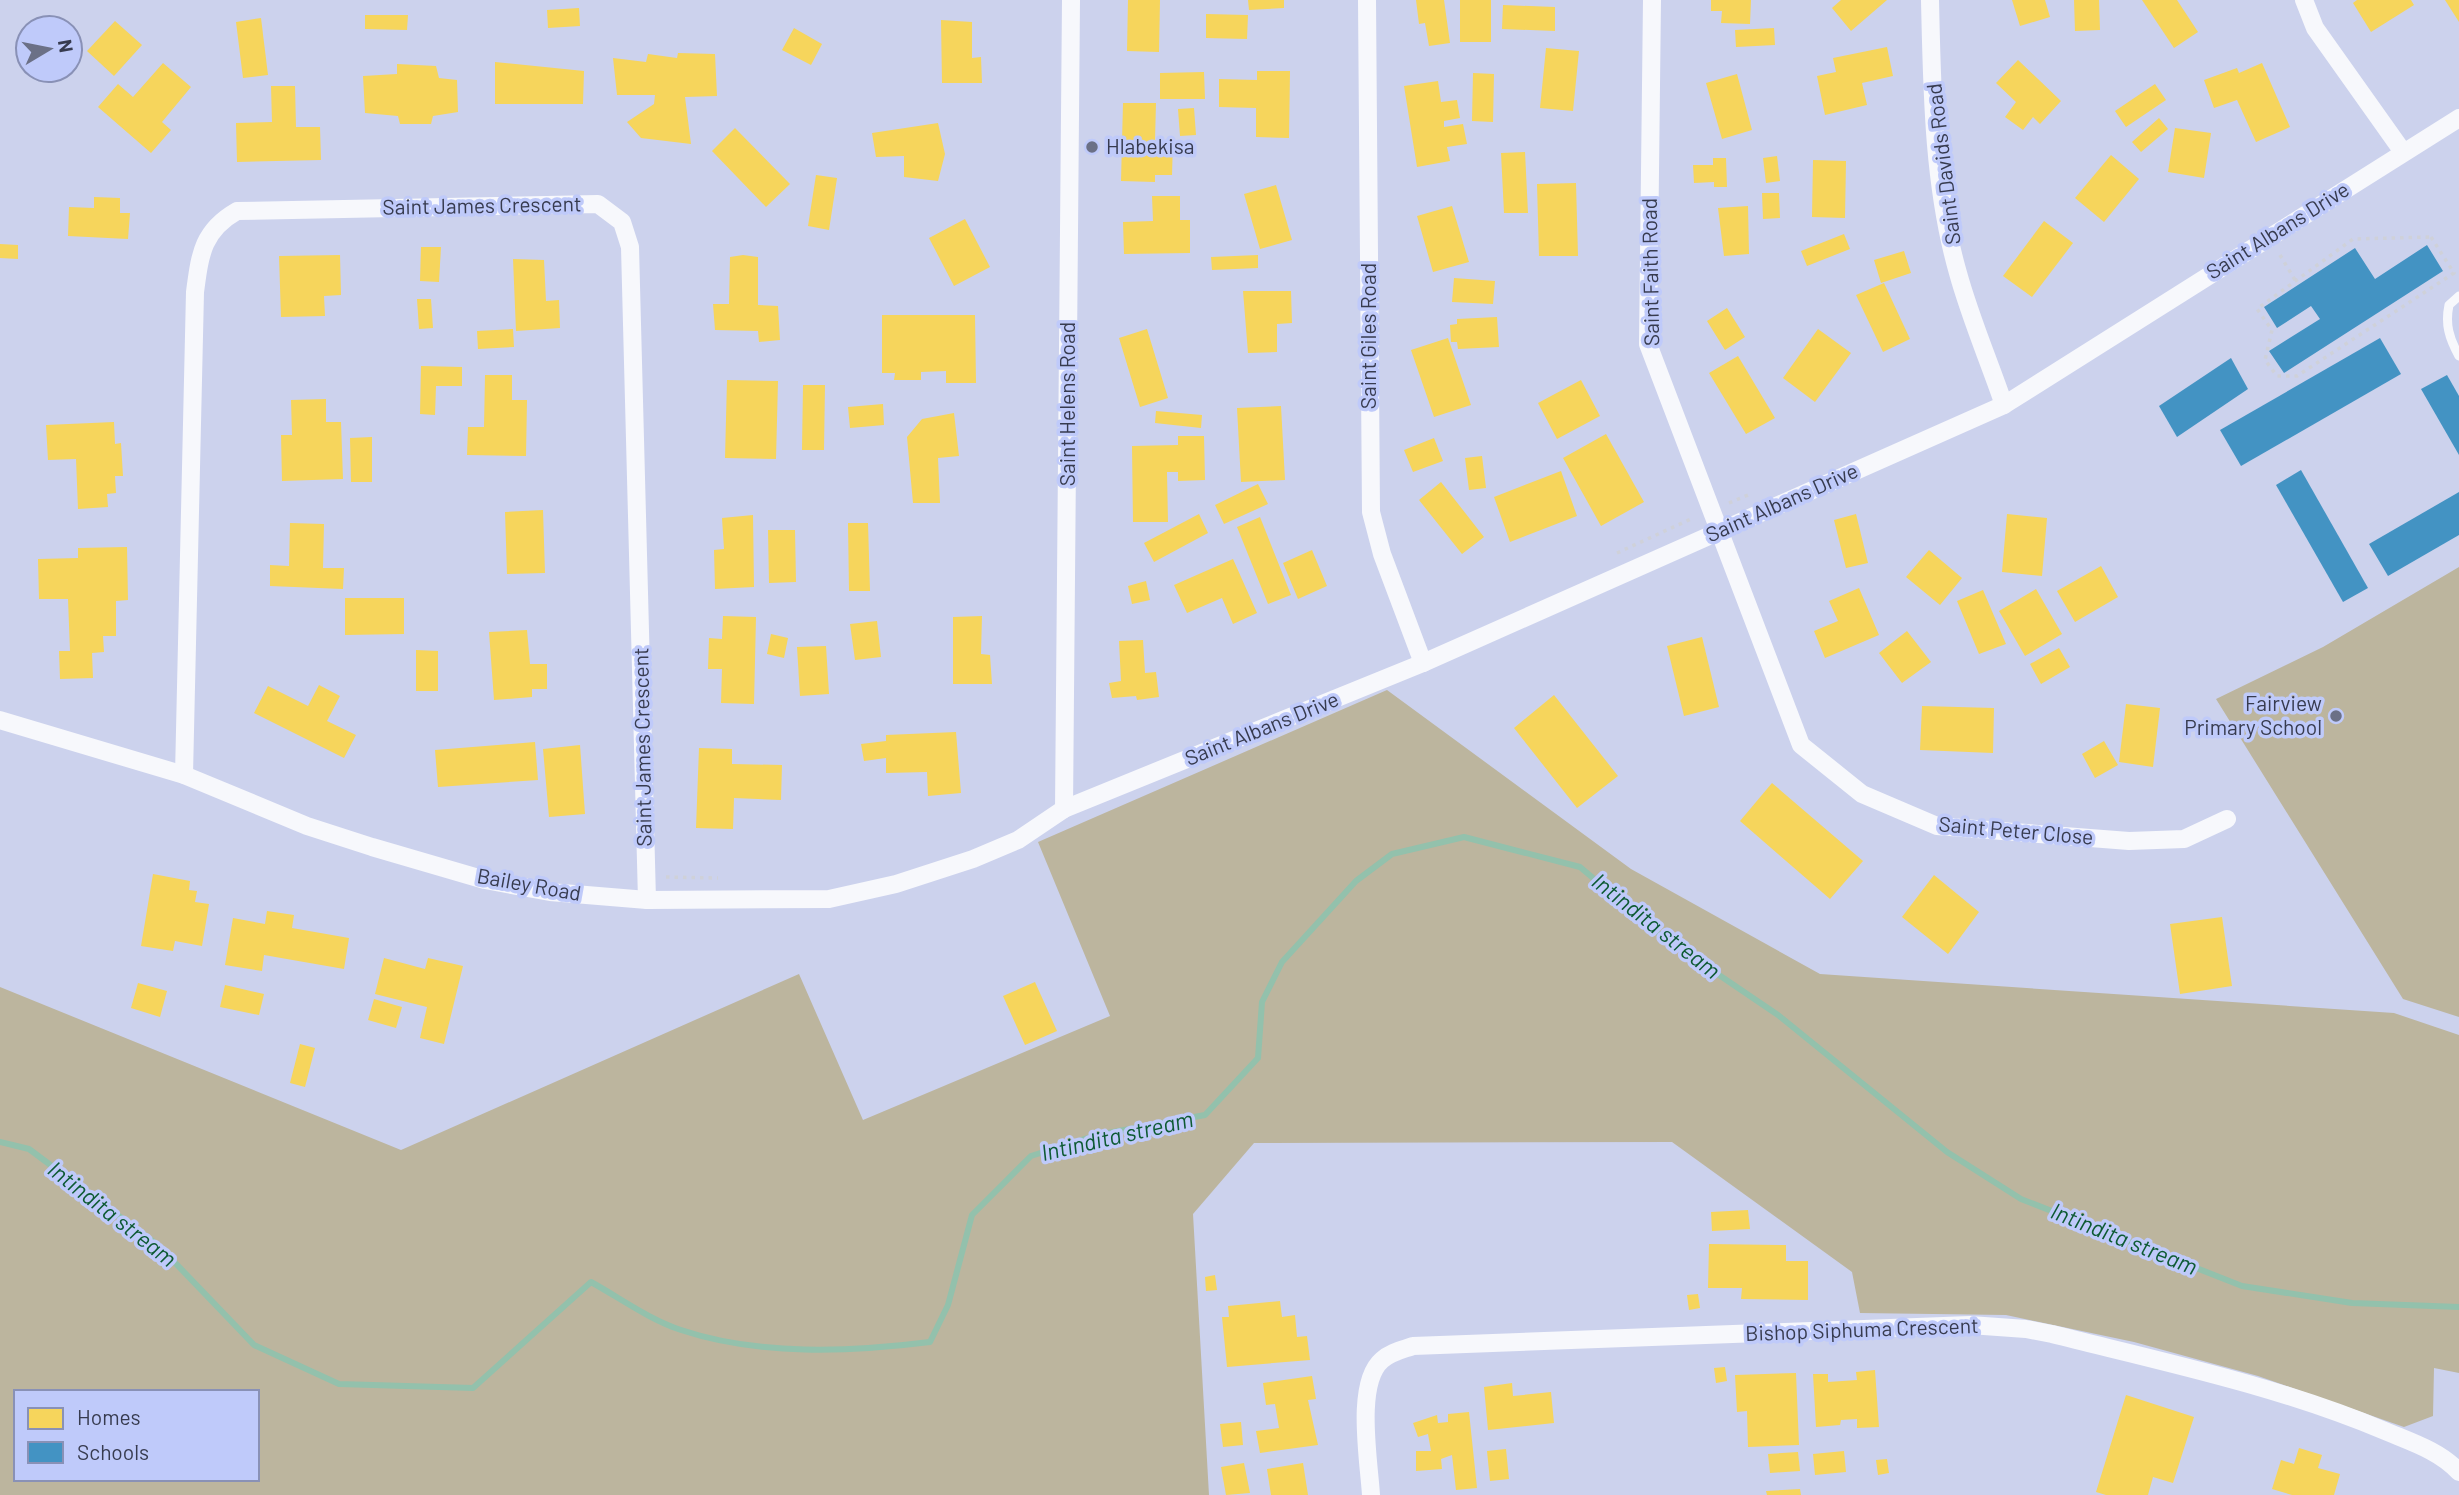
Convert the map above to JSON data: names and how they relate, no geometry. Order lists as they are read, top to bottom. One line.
{"streets":{"street":["Saint Davids Road","Saint James Crescent","Saint Albans Drive","Saint Faith Road","Saint Giles Road","Saint Helens Road","Saint Peter Close","Bailey Road","Bishop Siphuma Crescent"]},"crossings":[["Saint Davids Road","Saint Albans Drive"],["Saint James Crescent","Bailey Road"],["Saint Albans Drive","Saint Faith Road"],["Saint Albans Drive","Saint Giles Road"],["Saint Albans Drive","Saint Helens Road"],["Saint Albans Drive","Saint Peter Close"],["Saint Albans Drive","Bailey Road"],["Saint Faith Road","Saint Peter Close"],["Saint Helens Road","Bailey Road"]],"water":["Intindita stream"],"places":["Hlabekisa","Fairview Primary School"],"legend":["Homes","Schools"],"north":"right"}
